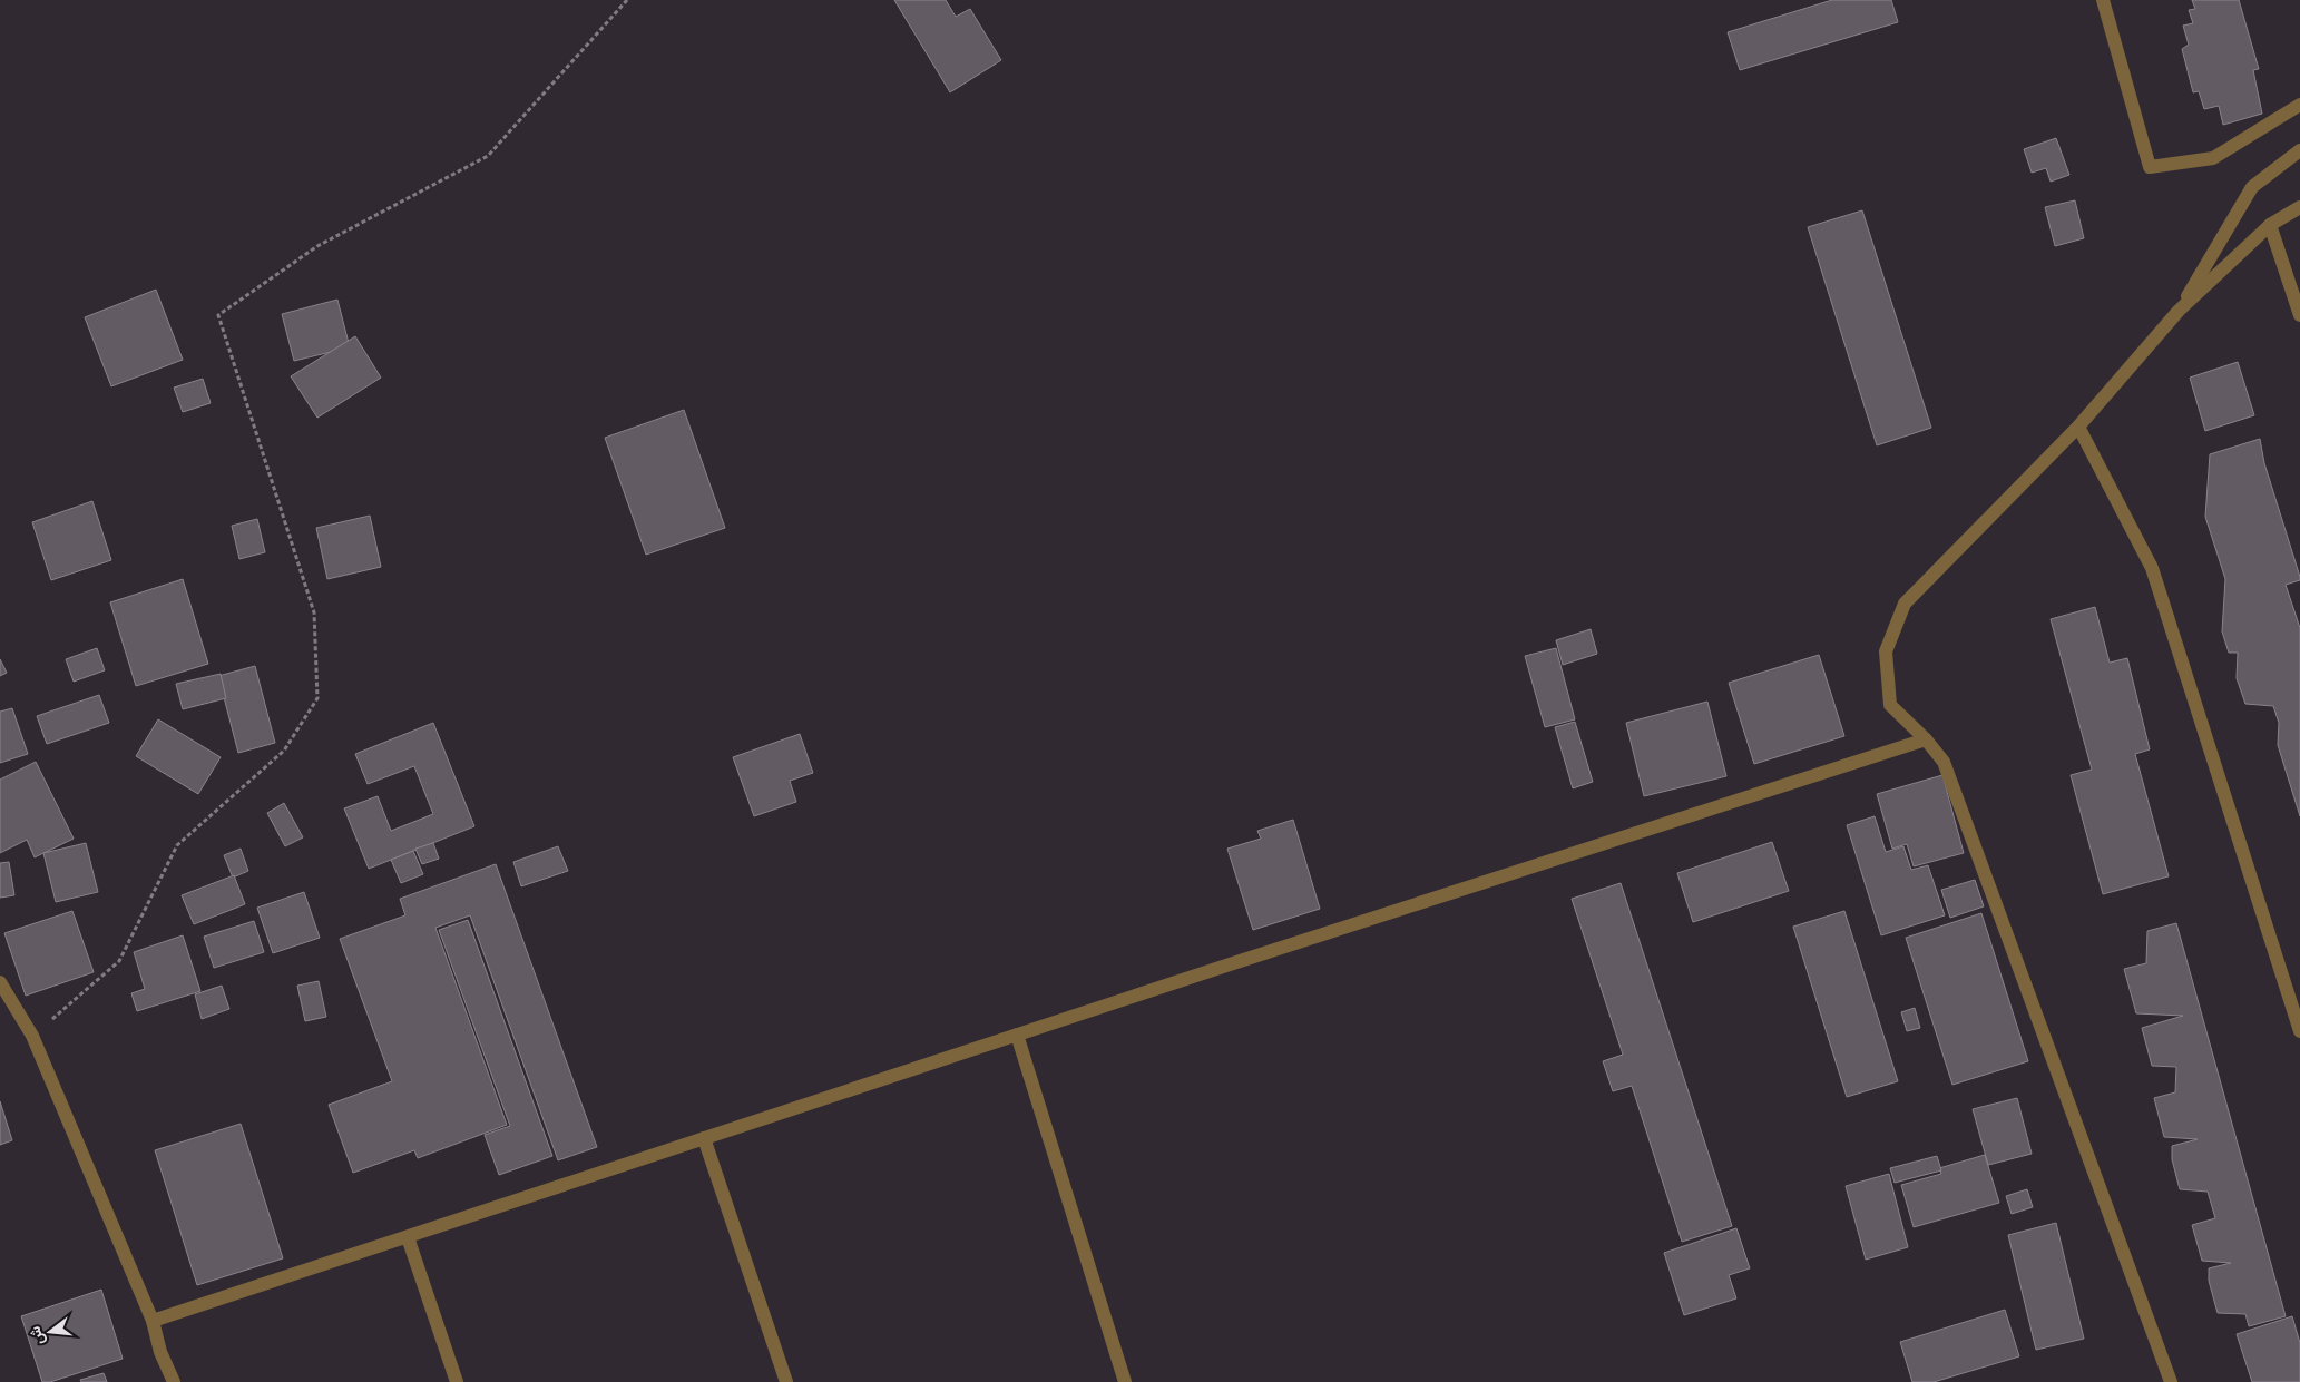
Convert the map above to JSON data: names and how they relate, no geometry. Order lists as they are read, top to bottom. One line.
{"north":"left"}
